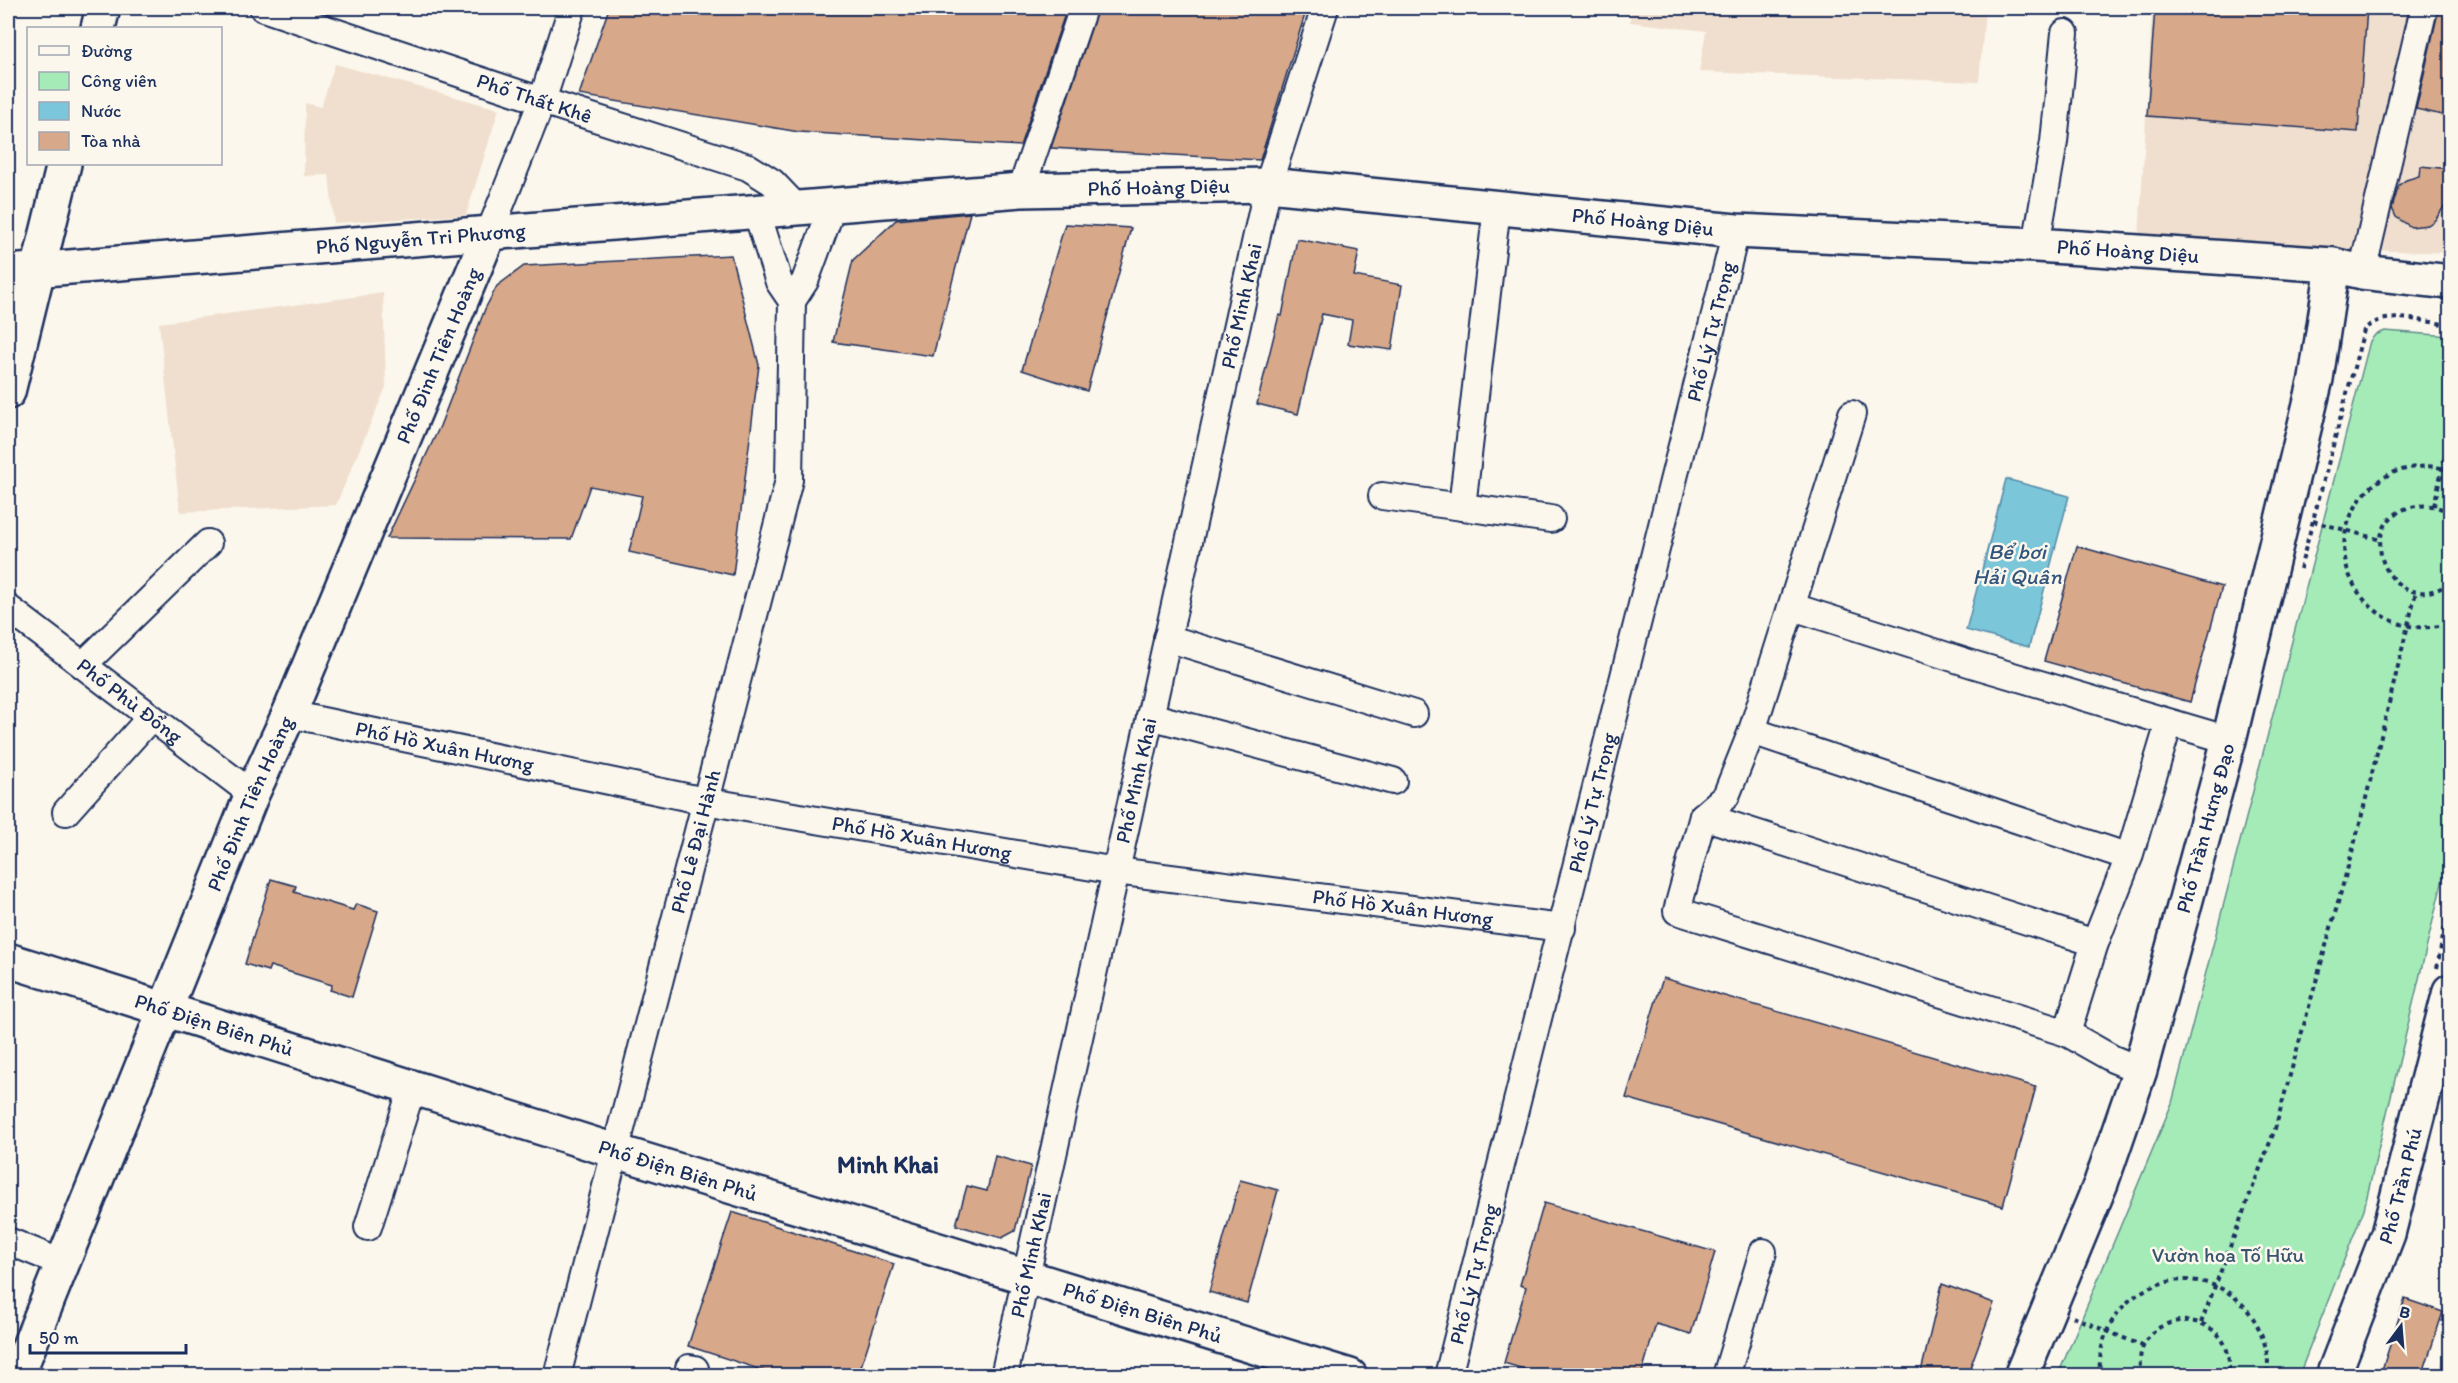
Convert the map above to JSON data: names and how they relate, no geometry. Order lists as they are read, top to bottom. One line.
{"streets":{"main road":["Phố Hoàng Diệu","Phố Nguyễn Tri Phương","Phố Đinh Tiên Hoàng","Phố Trần Hưng Đạo","Phố Điện Biên Phủ","Phố Trần Phú"],"street":["Phố Thất Khê","Phố Minh Khai","Phố Lý Tự Trọng","Phố Phù Đổng","Phố Hồ Xuân Hương","Phố Lê Đại Hành"]},"crossings":[["Phố Thất Khê","Phố Nguyễn Tri Phương"],["Phố Hoàng Diệu","Phố Nguyễn Tri Phương"],["Phố Hoàng Diệu","Phố Minh Khai"],["Phố Hoàng Diệu","Phố Lý Tự Trọng"],["Phố Hoàng Diệu","Phố Trần Hưng Đạo"],["Phố Nguyễn Tri Phương","Phố Đinh Tiên Hoàng"],["Phố Minh Khai","Phố Hồ Xuân Hương"],["Phố Minh Khai","Phố Điện Biên Phủ"],["Phố Lý Tự Trọng","Phố Hồ Xuân Hương"],["Phố Đinh Tiên Hoàng","Phố Phù Đổng"],["Phố Đinh Tiên Hoàng","Phố Hồ Xuân Hương"],["Phố Đinh Tiên Hoàng","Phố Điện Biên Phủ"],["Phố Hồ Xuân Hương","Phố Lê Đại Hành"],["Phố Lê Đại Hành","Phố Điện Biên Phủ"]],"districts":["Minh Khai"],"water":["Bể bơi Hải Quân"],"parks":["Vườn hoa Tố Hữu"],"legend":["Đường","Công viên","Nước","Tòa nhà"],"scale_bar":"50 m","north":"top"}
